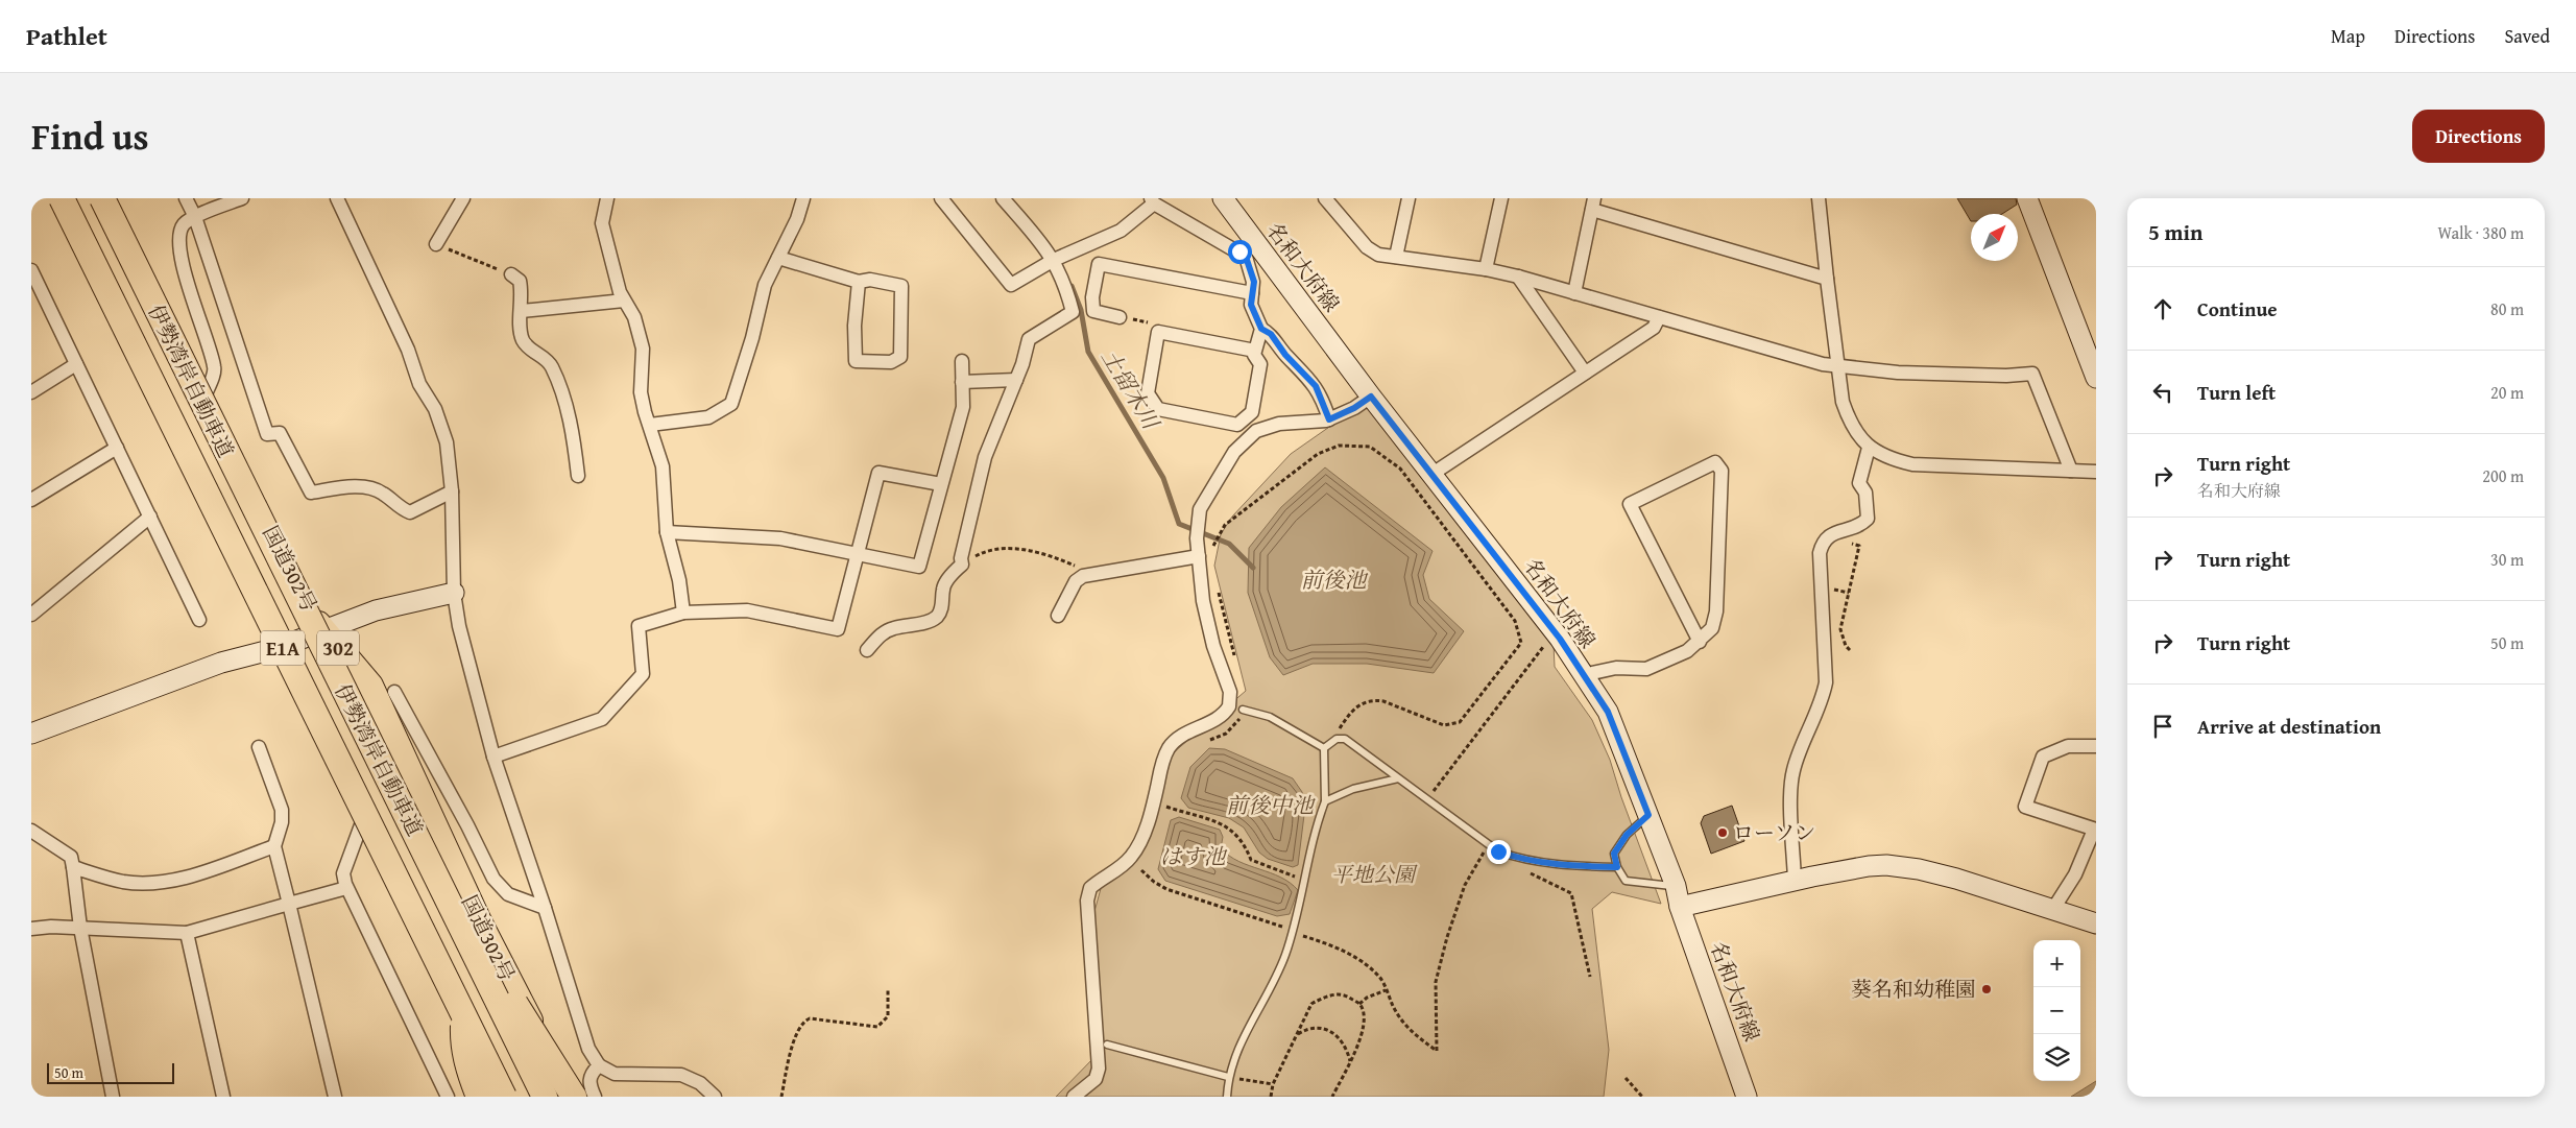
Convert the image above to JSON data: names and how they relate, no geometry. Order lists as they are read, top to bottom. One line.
{"streets":{"highway":["伊勢湾岸自動車道","国道302号","E1A","302"],"street":["名和大府線"]},"water":["土留木川","前後池","前後中池","はす池"],"parks":["平地公園"],"places":["ローソン","葵名和幼稚園"],"scale_bar":"50 m","north":"top right","page":{"header":"Pathlet","nav":["Map","Directions","Saved"],"title":"Find us","buttons":"Directions","heading":["5 min","Walk · 380 m"],"list":[["Continue","80 m"],["Turn left","20 m"],["Turn right","名和大府線","200 m"],["Turn right","30 m"],["Turn right","50 m"],"Arrive at destination"],"map_buttons":["+","−"],"scale":"50 m"}}
